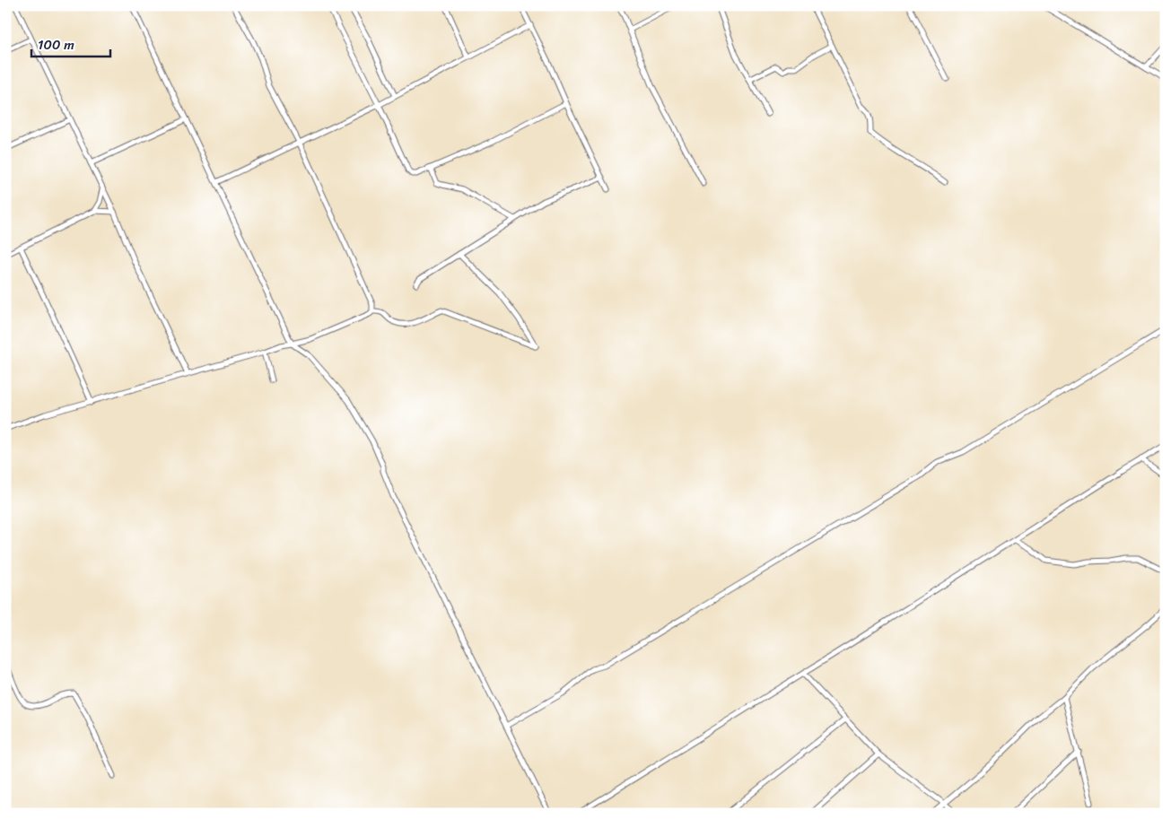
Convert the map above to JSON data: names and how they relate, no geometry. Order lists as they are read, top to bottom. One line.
{"scale_bar":"100 m"}
